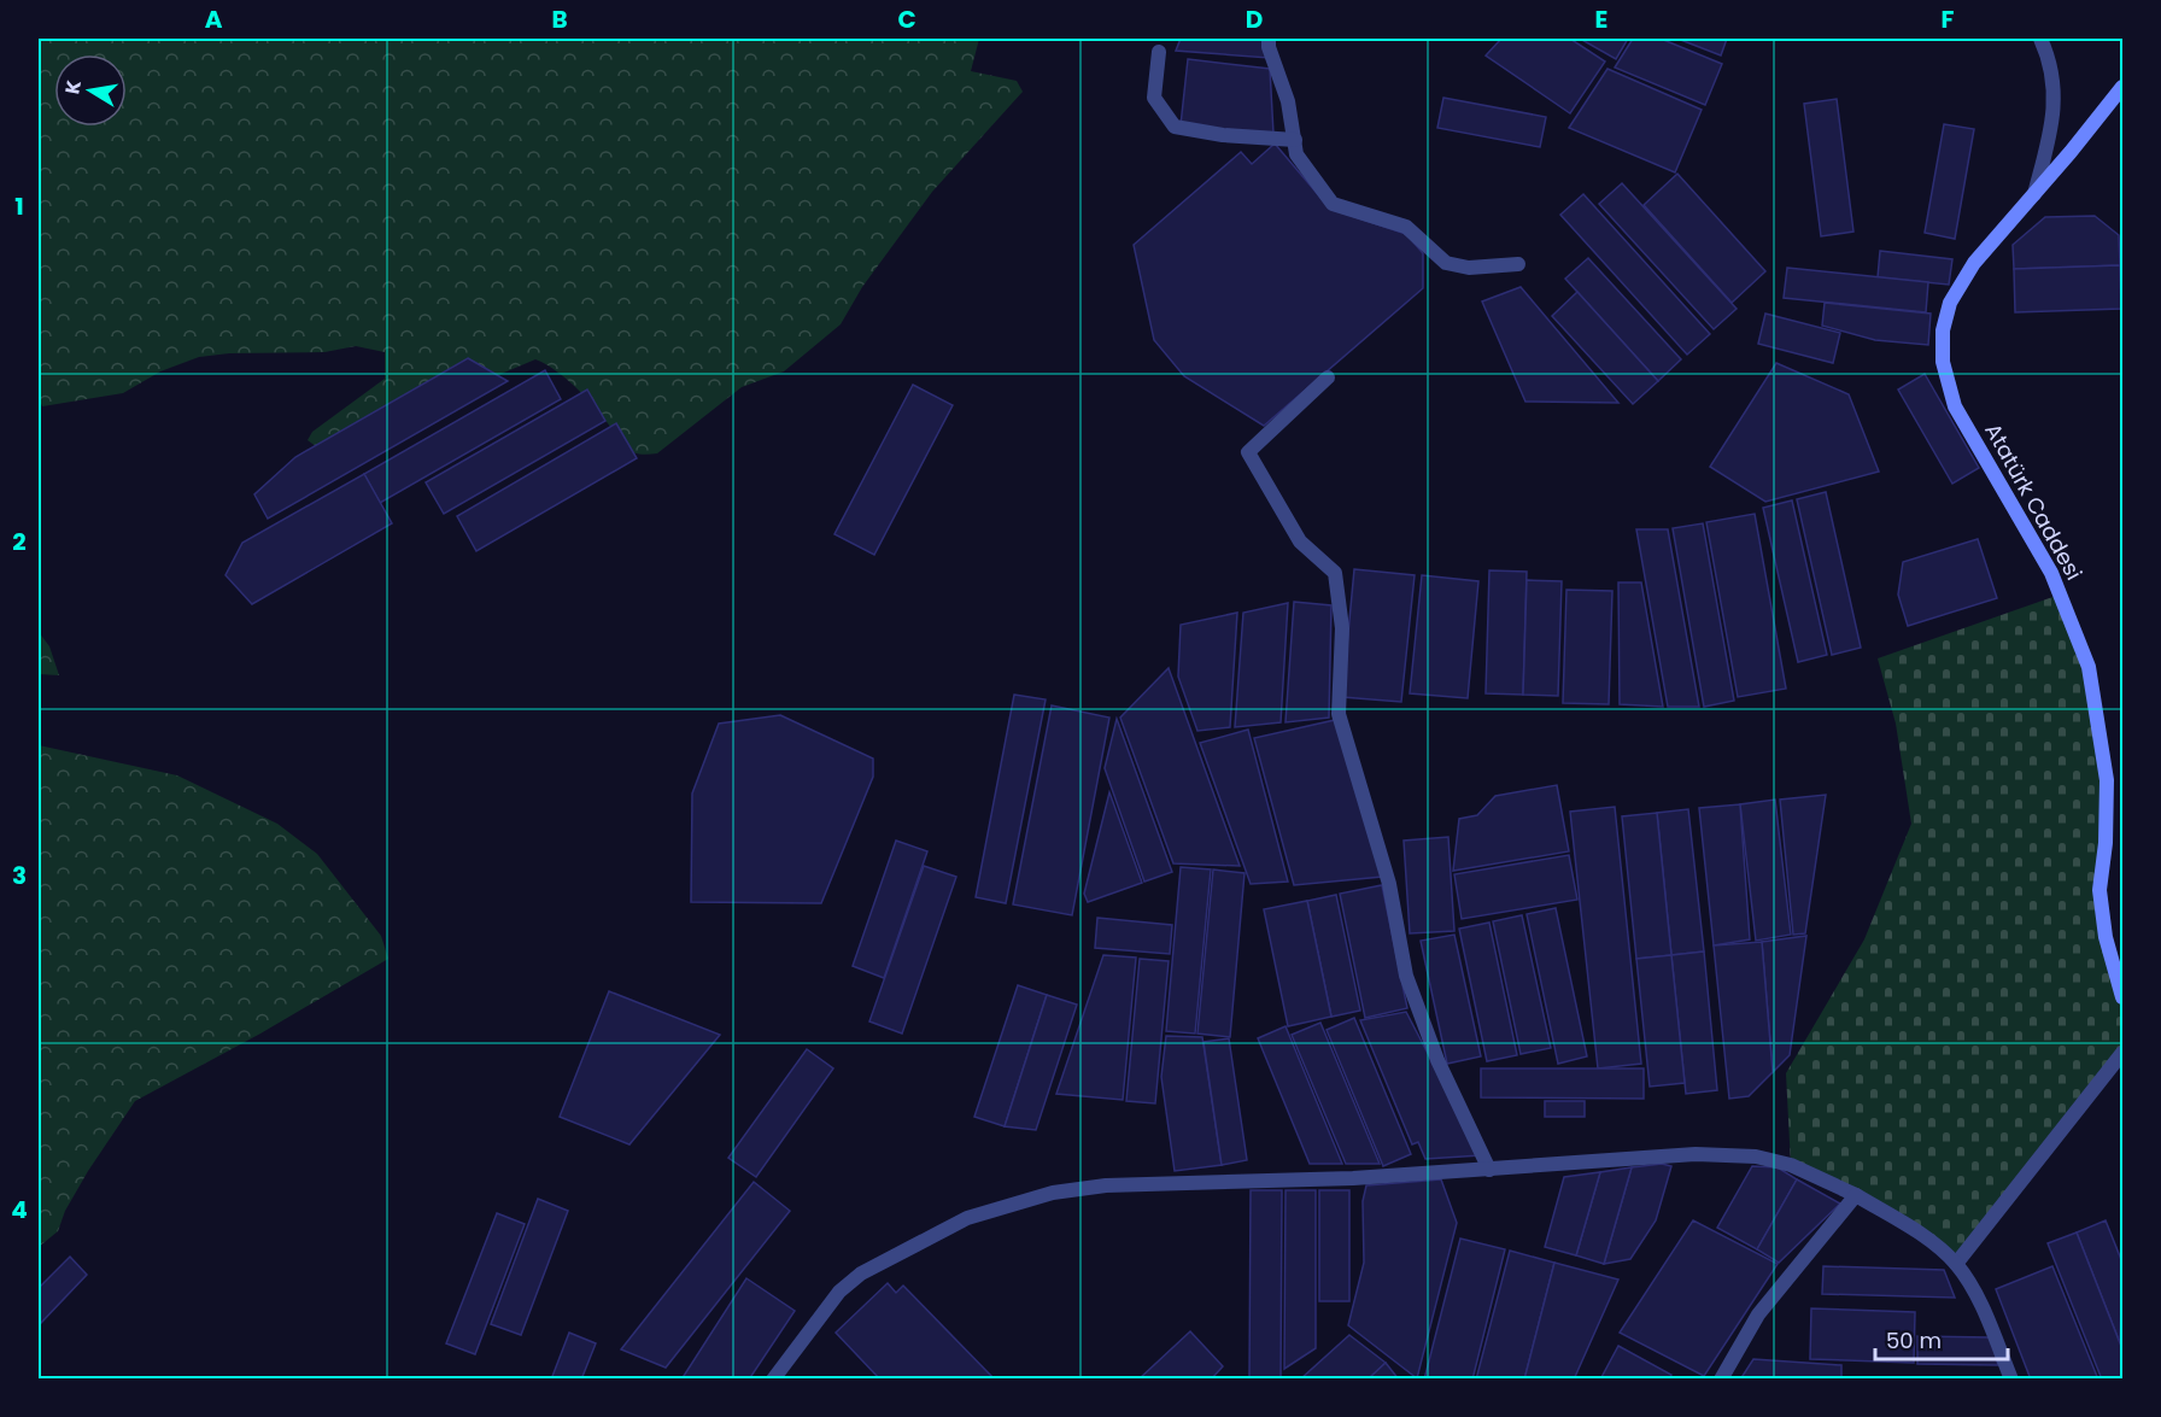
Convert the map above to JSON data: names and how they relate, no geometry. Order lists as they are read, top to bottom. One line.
{"streets":{"street":["Atatürk Caddesi"]},"scale_bar":"50 m","north":"left","grid":{"columns":["A","B","C","D","E","F"],"rows":["1","2","3","4"]}}
